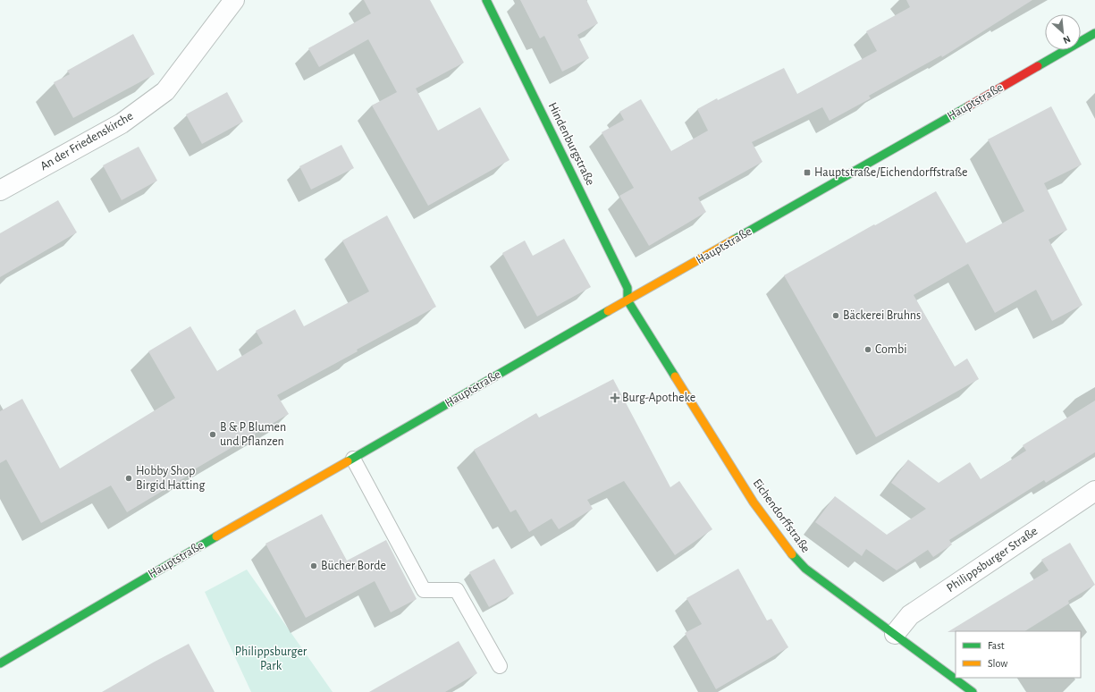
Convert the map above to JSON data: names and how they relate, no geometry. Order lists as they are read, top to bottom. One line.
{"streets":{"main road":["Hauptstraße","Hindenburgstraße","Eichendorffstraße"],"street":["An der Friedenskirche","Philippsburger Straße"]},"crossings":[["Hauptstraße","Hindenburgstraße"],["Hauptstraße","Eichendorffstraße"],["Hindenburgstraße","Eichendorffstraße"],["Eichendorffstraße","Philippsburger Straße"]],"parks":["Philippsburger Park"],"places":{"transit":["Hauptstraße/Eichendorffstraße"],"other":["Bäckerei Bruhns","Combi","B & P Blumen und Pflanzen","Hobby Shop Birgid Hatting","Bücher Borde"],"health":["Burg-Apotheke"]},"legend":["Fast","Slow"],"north":"bottom right"}
